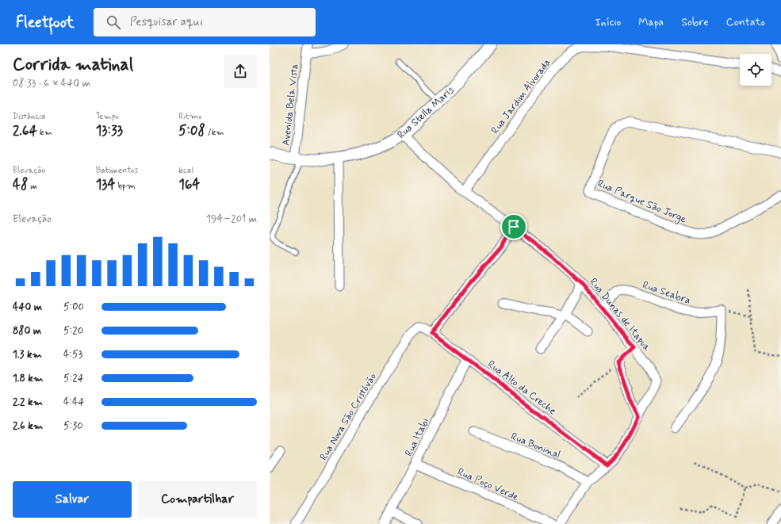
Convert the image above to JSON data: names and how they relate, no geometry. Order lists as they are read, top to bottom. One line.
{"streets":{"street":["Rua Jardim Alvorada","Avenida Bela Vista","Rua Stella Maris","Rua Parque São Jorge","Rua Seabra","Rua Dunas de Itapua","Rua Alto da Creche","Rua Nova São Cristóvão","Rua Itabi","Rua Boninal","Rua Poço Verde"]},"crossings":[["Rua Jardim Alvorada","Rua Dunas de Itapua"],["Avenida Bela Vista","Rua Stella Maris"],["Rua Stella Maris","Rua Dunas de Itapua"],["Rua Seabra","Rua Dunas de Itapua"],["Rua Alto da Creche","Rua Nova São Cristóvão"],["Rua Alto da Creche","Rua Itabi"],["Rua Itabi","Rua Poço Verde"]],"page":{"header":"Fleetfoot","search":"Pesquisar aqui","nav":["Início","Mapa","Sobre","Contato"],"heading":["Corrida matinal","08:33 · 6 × 440 m"],"stats":[["Distância","2.64 km"],["Tempo","13:33"],["Ritmo","5:08 /km"],["Elevação","48 m"],["Batimentos","134 bpm"],["kcal","164"]],"chart":["Elevação","194–201 m"],"list":[{"name":"440 m","note":"5:00"},{"name":"880 m","note":"5:20"},{"name":"1.3 km","note":"4:53"},{"name":"1.8 km","note":"5:24"},{"name":"2.2 km","note":"4:44"},{"name":"2.6 km","note":"5:30"}],"buttons":["Salvar","Compartilhar"]}}
